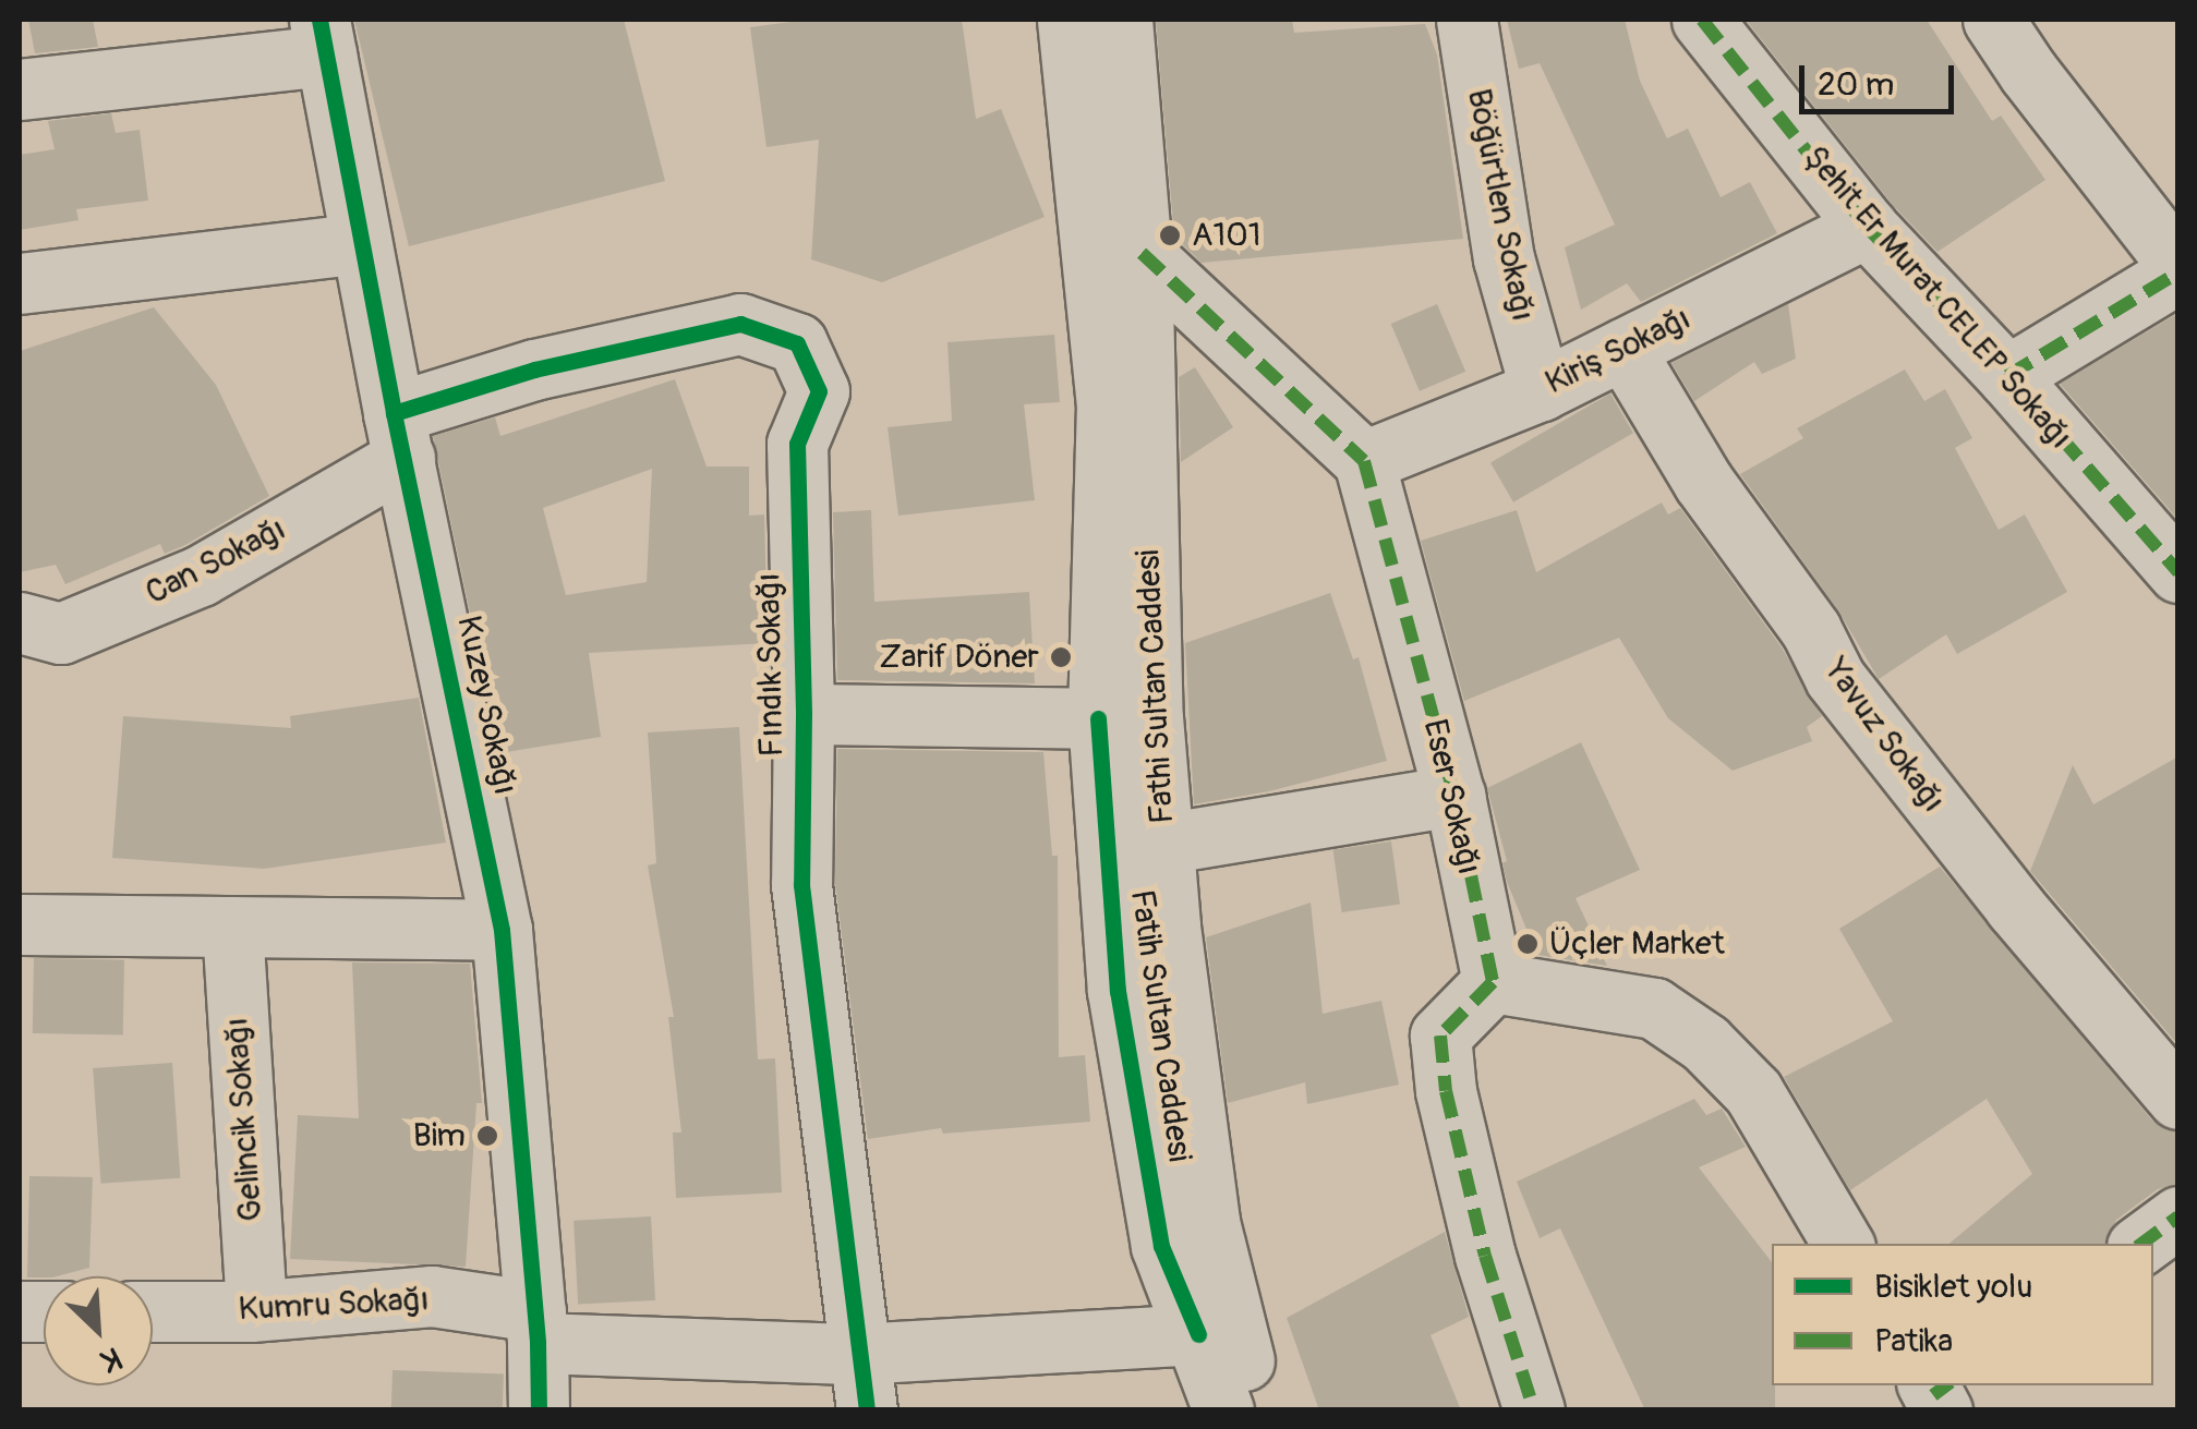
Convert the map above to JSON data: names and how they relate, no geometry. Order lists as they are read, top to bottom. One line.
{"streets":{"street":["Böğürtlen Sokağı","Şehit Er Murat CELEP Sokağı","Kiriş Sokağı","Can Sokağı","Fındık Sokağı","Fathi Sultan Caddesi","Kuzey Sokağı","Yavuz Sokağı","Eser Sokağı","Fatih Sultan Caddesi","Gelincik Sokağı","Kumru Sokağı"]},"crossings":[["Böğürtlen Sokağı","Kiriş Sokağı"],["Şehit Er Murat CELEP Sokağı","Kiriş Sokağı"],["Kiriş Sokağı","Yavuz Sokağı"],["Kiriş Sokağı","Eser Sokağı"],["Can Sokağı","Fındık Sokağı"],["Can Sokağı","Kuzey Sokağı"],["Fındık Sokağı","Kuzey Sokağı"],["Kuzey Sokağı","Kumru Sokağı"],["Gelincik Sokağı","Kumru Sokağı"]],"places":["A101","Zarif Döner","Üçler Market","Bim"],"legend":["Bisiklet yolu","Patika"],"scale_bar":"20 m","north":"bottom right"}
